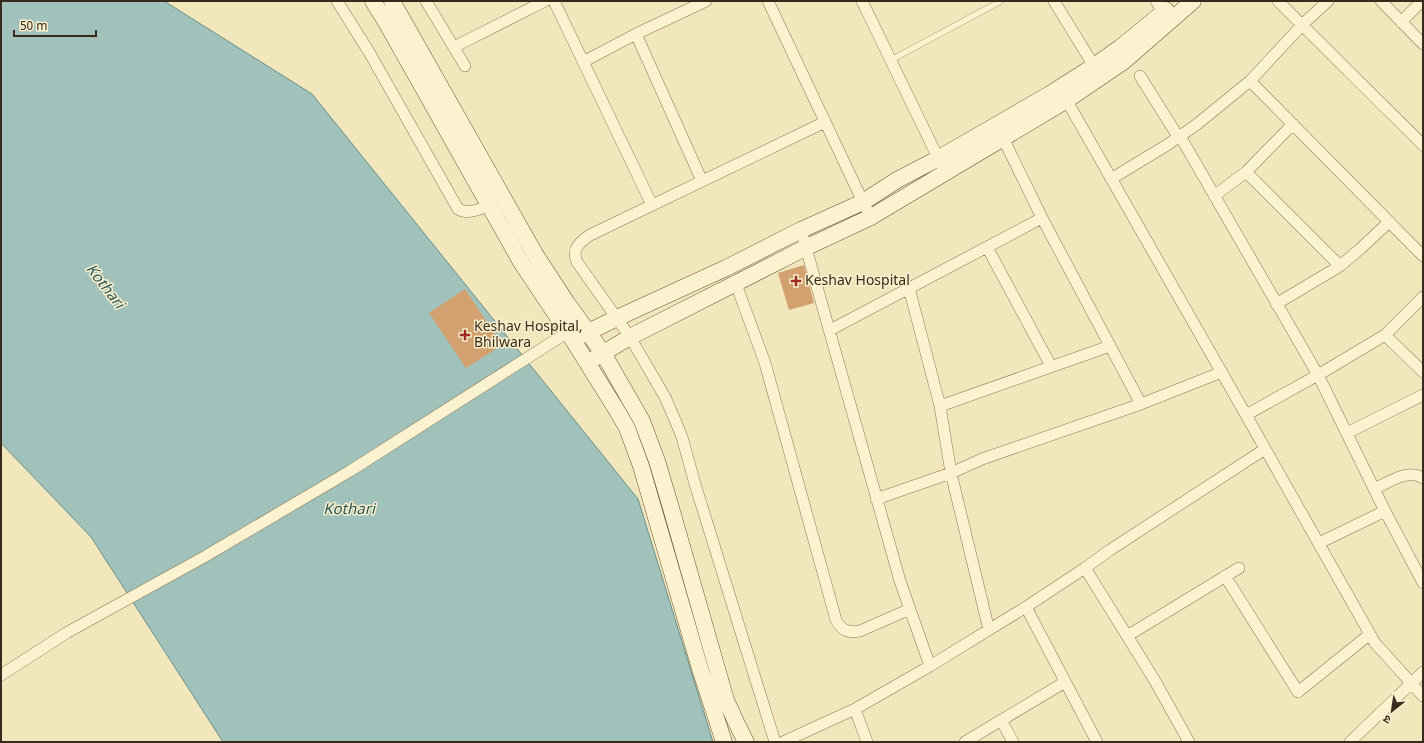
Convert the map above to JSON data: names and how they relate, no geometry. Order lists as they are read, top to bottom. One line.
{"water":["Kothari"],"places":{"health":["Keshav Hospital","Keshav Hospital, Bhilwara"]},"scale_bar":"50 m","north":"bottom left"}
